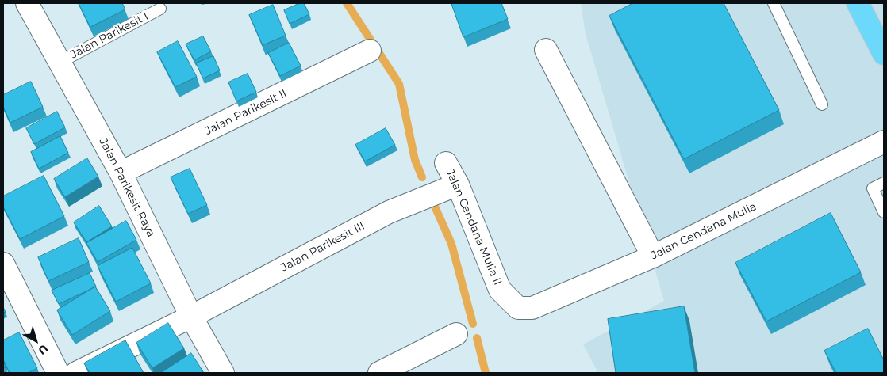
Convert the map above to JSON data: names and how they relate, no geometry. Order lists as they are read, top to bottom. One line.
{"streets":{"street":["Jalan Parikesit II","Jalan Parikesit Raya","Jalan Cendana Mulia II","Jalan Cendana Mulia","Jalan Parikesit III"],"lane":["Jalan Parikesit I"]},"crossings":[["Jalan Parikesit I","Jalan Parikesit Raya"],["Jalan Parikesit II","Jalan Parikesit Raya"],["Jalan Parikesit Raya","Jalan Parikesit III"],["Jalan Cendana Mulia II","Jalan Cendana Mulia"],["Jalan Cendana Mulia II","Jalan Parikesit III"]],"north":"bottom right"}
